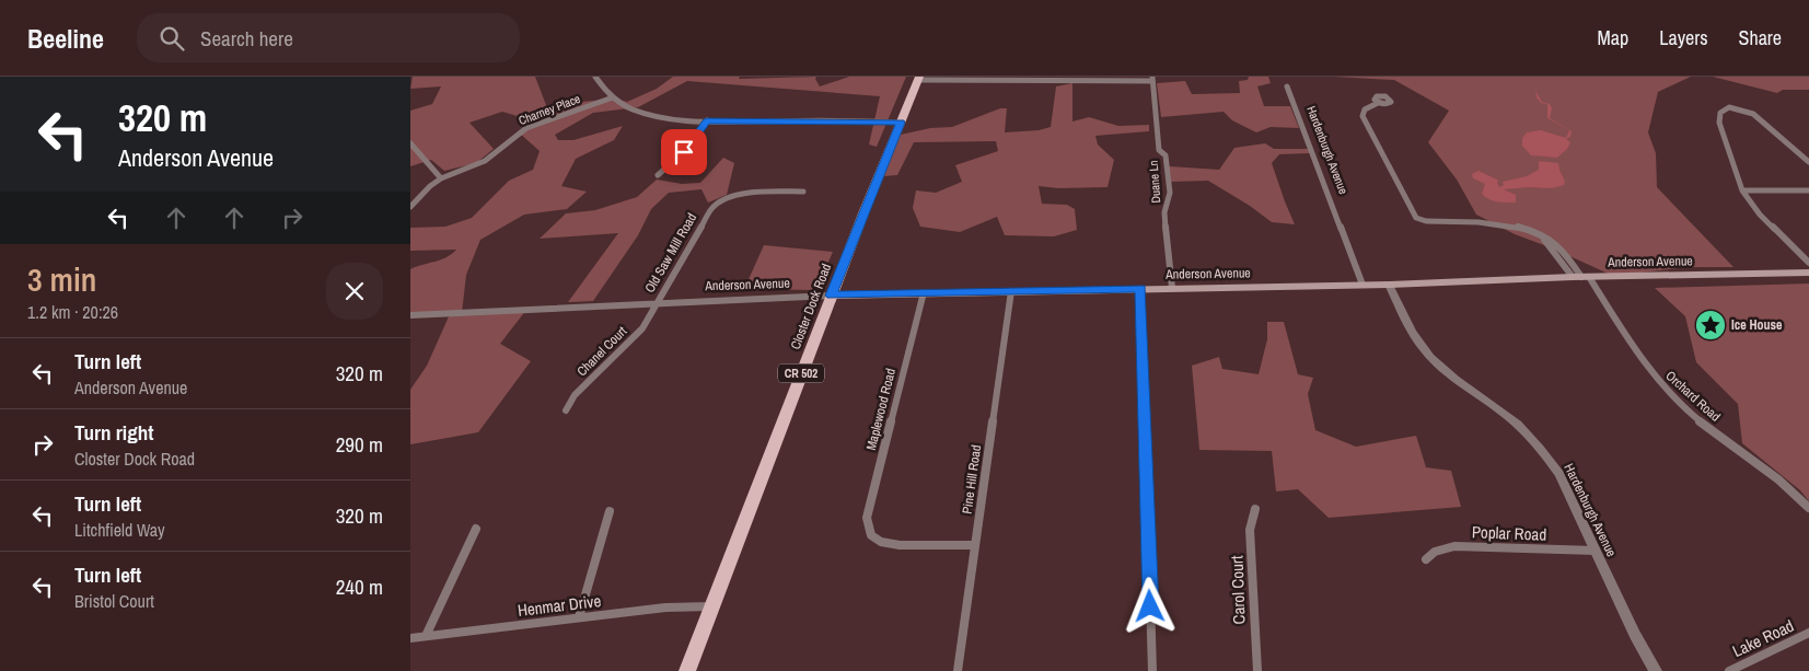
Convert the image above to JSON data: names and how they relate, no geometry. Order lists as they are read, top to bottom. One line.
{"streets":{"main road":["Anderson Avenue","Closter Dock Road","CR 502"],"street":["Charney Place","Hardenburgh Avenue","Duane Ln","Old Saw Mill Road","Chanel Court","Orchard Road","Maplewood Road","Pine Hill Road","Poplar Road","Carol Court","Henmar Drive","Lake Road"]},"crossings":[["Hardenburgh Avenue","Anderson Avenue"],["Hardenburgh Avenue","Poplar Road"],["Duane Ln","Anderson Avenue"],["Old Saw Mill Road","Anderson Avenue"],["Old Saw Mill Road","Chanel Court"],["Anderson Avenue","Closter Dock Road"],["Anderson Avenue","Chanel Court"],["Anderson Avenue","Orchard Road"],["Anderson Avenue","Maplewood Road"],["Anderson Avenue","Pine Hill Road"],["Closter Dock Road","Henmar Drive"],["Maplewood Road","Pine Hill Road"]],"places":{"place":["Ice House"]},"page":{"header":"Beeline","search":"Search here","nav":["Map","Layers","Share"],"turn":["320 m","Anderson Avenue"],"heading":["3 min","1.2 km · 20:26"],"list":[{"name":"Turn left","note":"Anderson Avenue","value":"320 m"},{"name":"Turn right","note":"Closter Dock Road","value":"290 m"},{"name":"Turn left","note":"Litchfield Way","value":"320 m"},{"name":"Turn left","note":"Bristol Court","value":"240 m"}]}}
